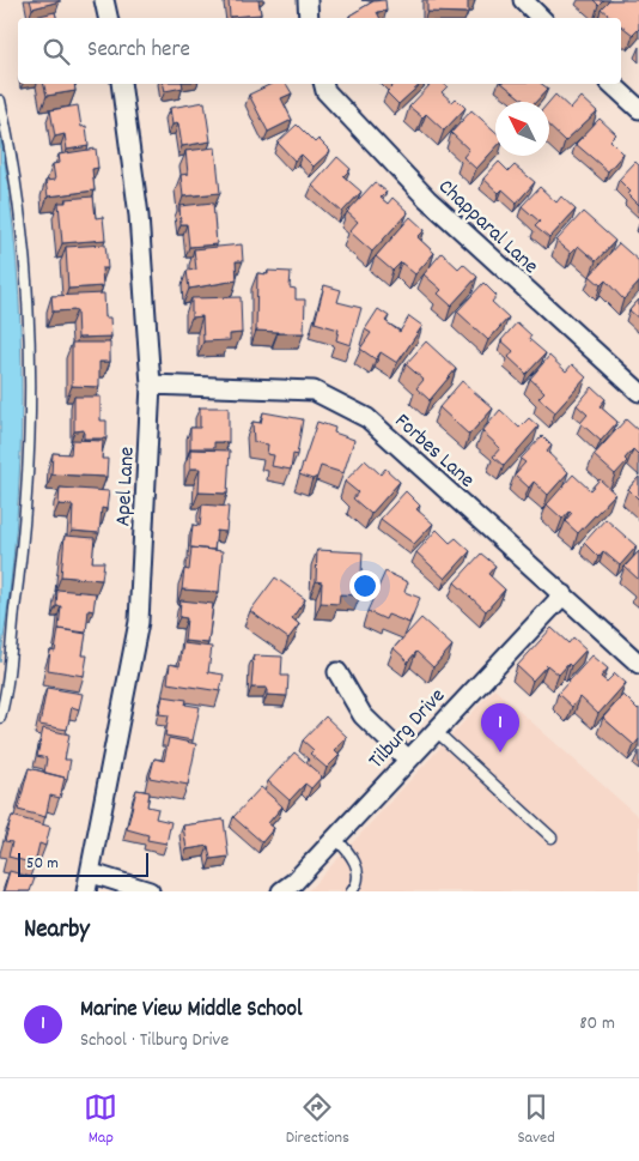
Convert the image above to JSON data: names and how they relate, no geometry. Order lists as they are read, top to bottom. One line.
{"streets":{"street":["Chapparal Lane","Forbes Lane","Apel Lane","Tilburg Drive"]},"crossings":[["Forbes Lane","Apel Lane"],["Forbes Lane","Tilburg Drive"]],"scale_bar":"50 m","north":"top left","page":{"search":"Search here","pins":"1","scale":"50 m","heading":"Nearby","list":[{"mark":"1","name":"Marine View Middle School","note":"School · Tilburg Drive","value":"80 m"}],"nav":["Map","Directions","Saved"]}}
